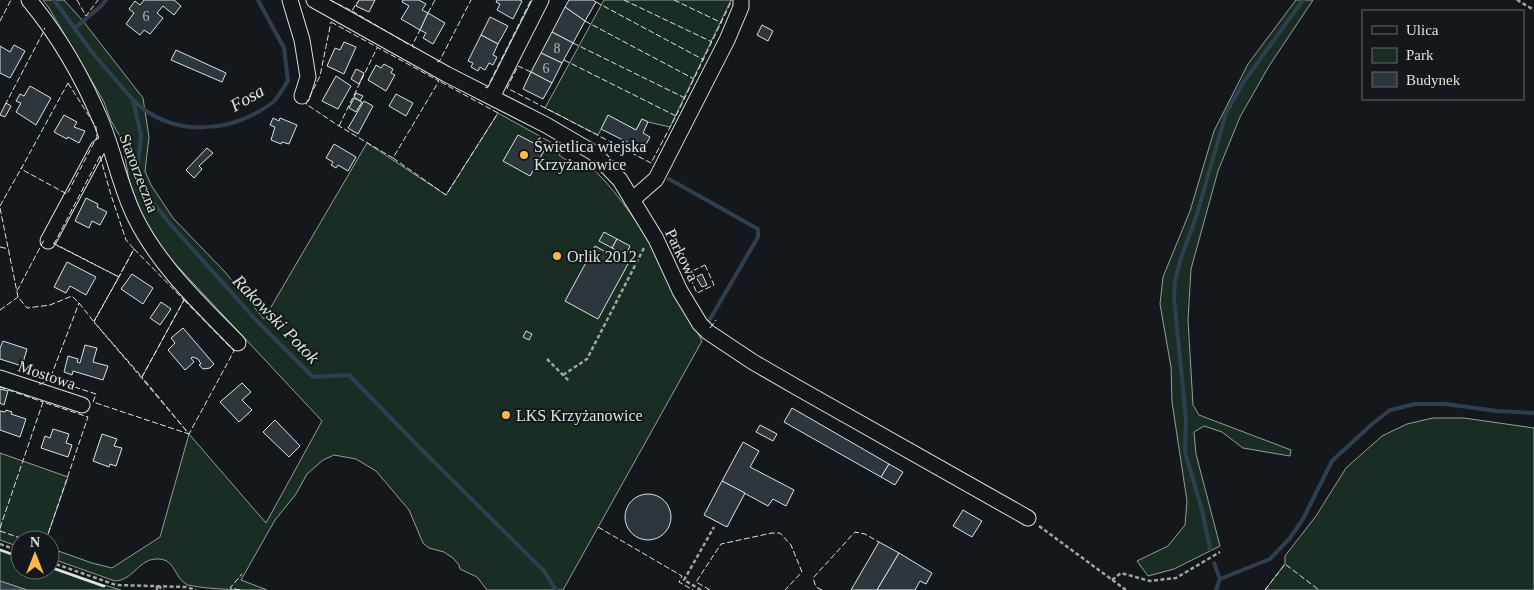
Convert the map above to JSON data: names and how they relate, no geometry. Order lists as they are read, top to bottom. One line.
{"streets":{"street":["Starorzeczna","Parkowa","Mostowa"]},"water":["Fosa","Rakowski Potok"],"places":["Świetlica wiejska Krzyżanowice","Orlik 2012","LKS Krzyżanowice"],"house_numbers":["6","8","6"],"legend":["Ulica","Park","Budynek"],"north":"top"}
